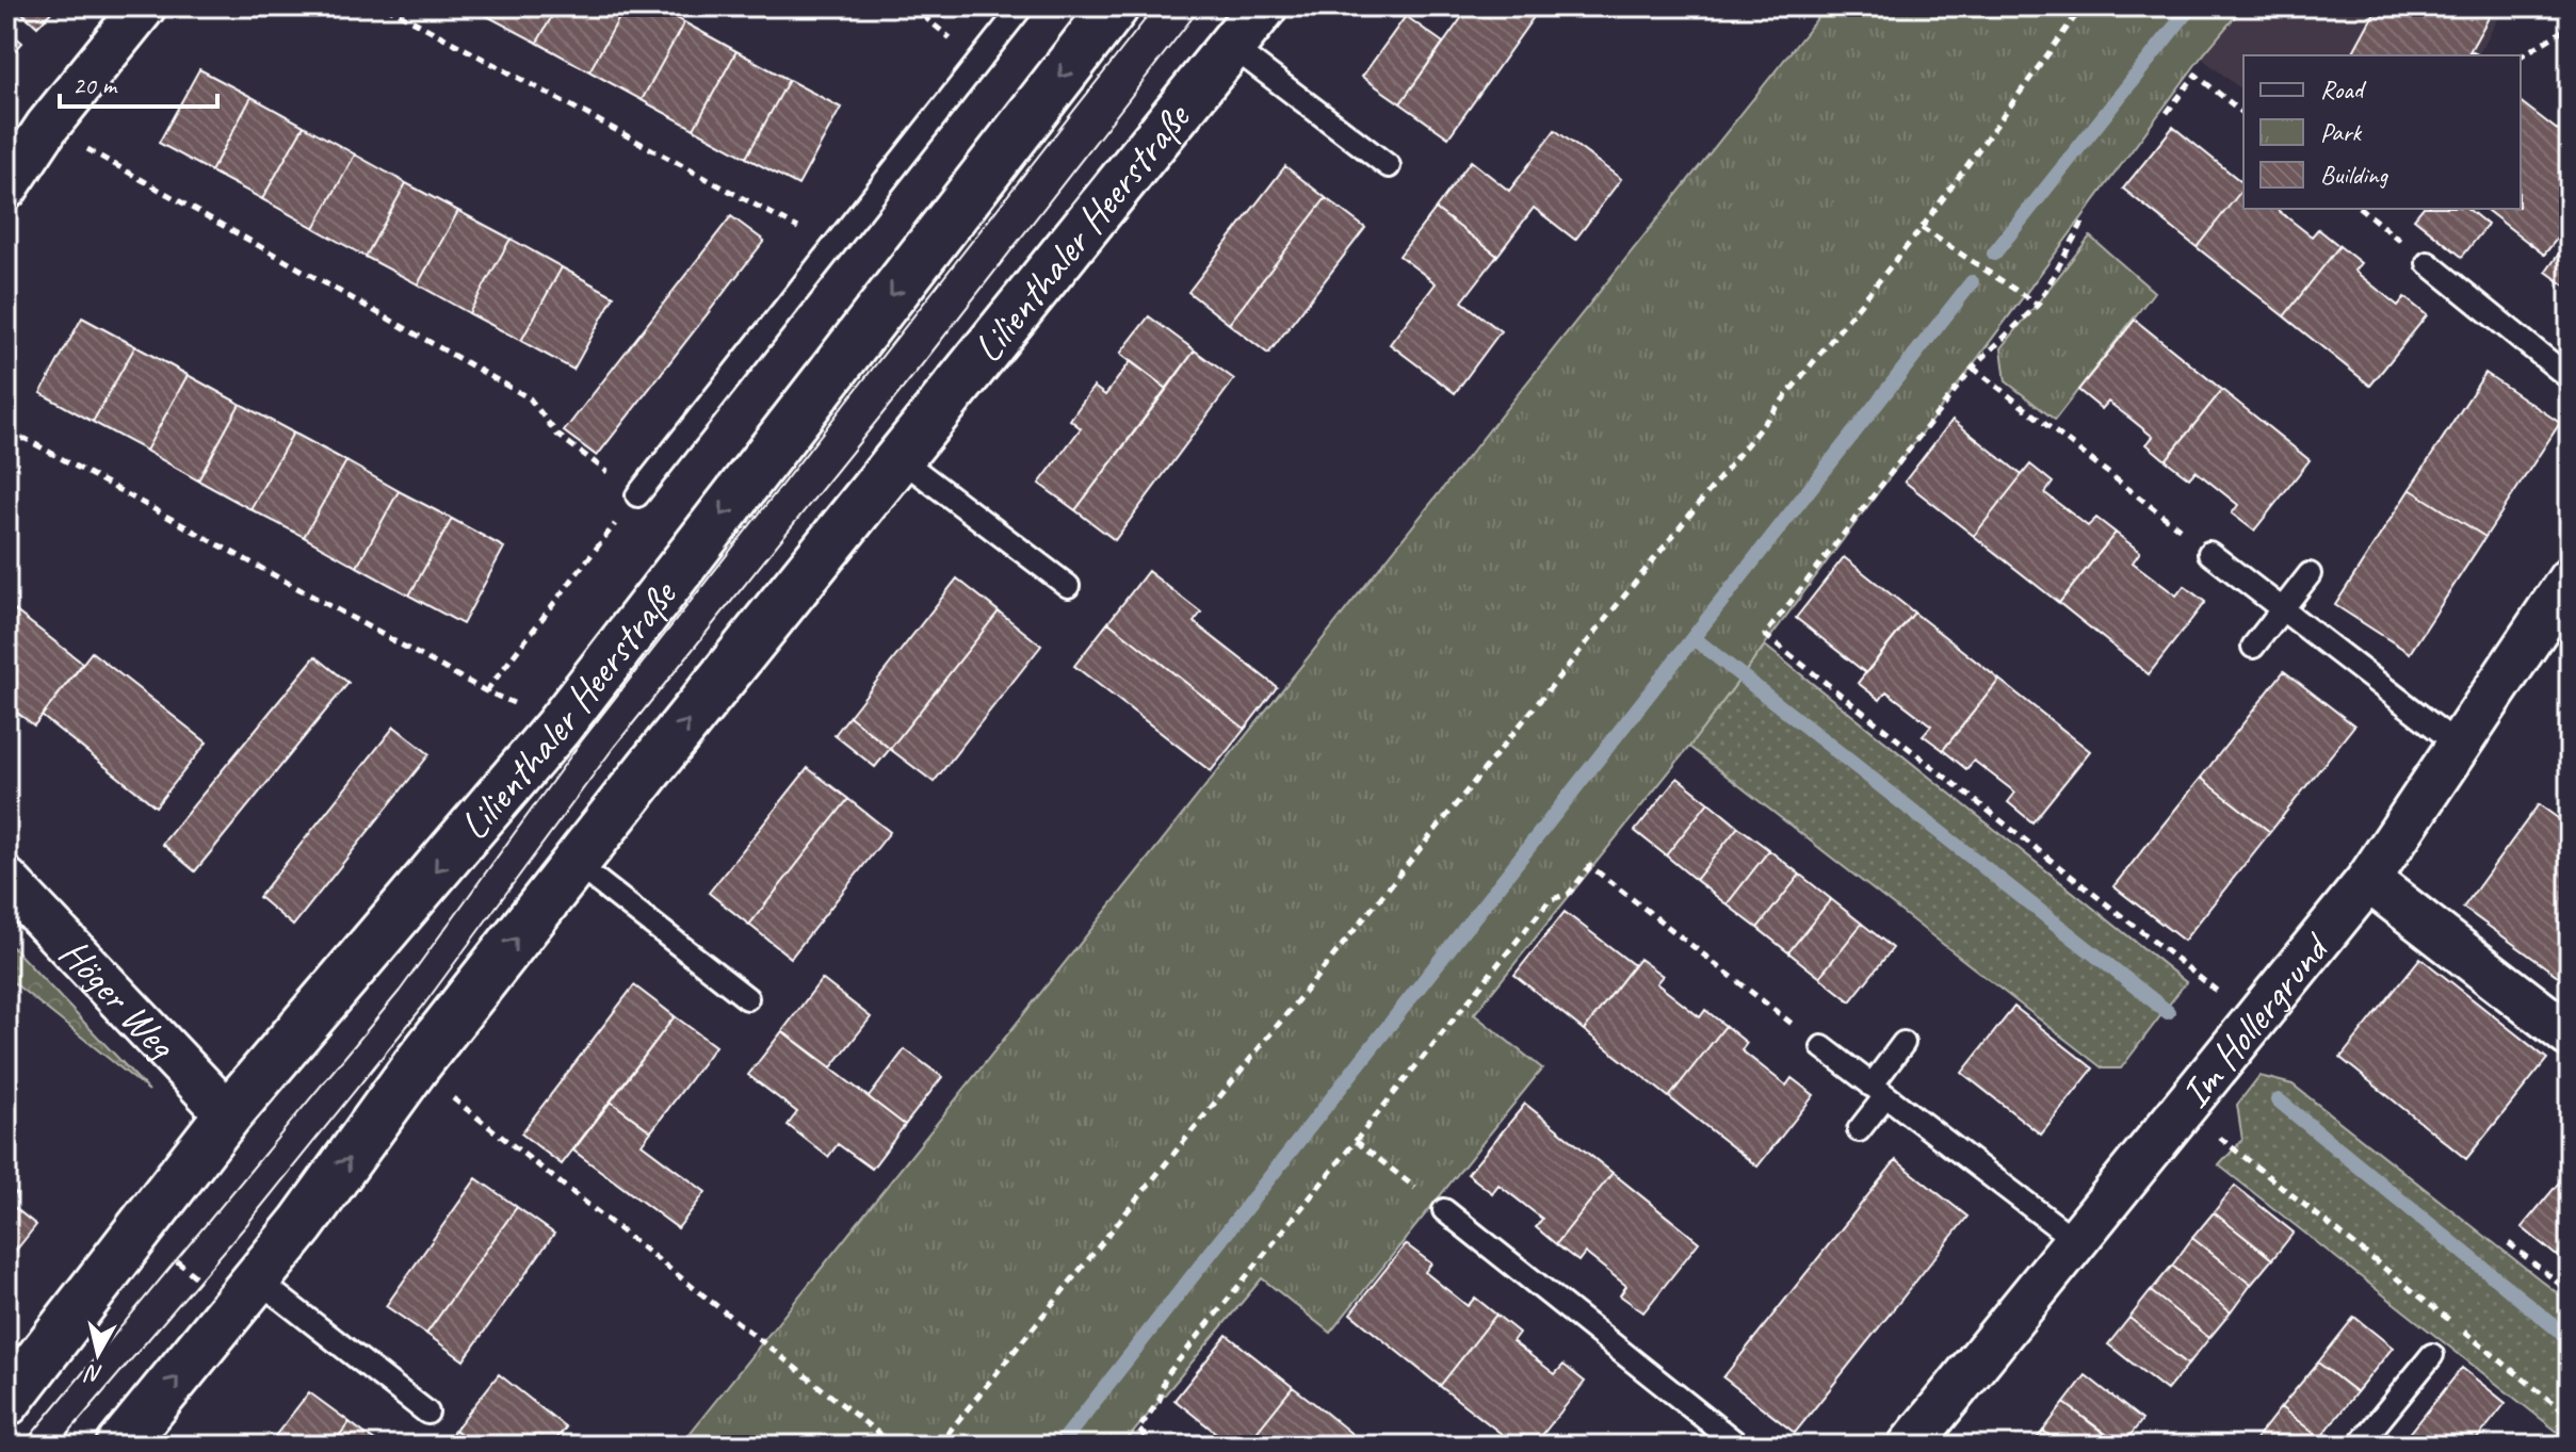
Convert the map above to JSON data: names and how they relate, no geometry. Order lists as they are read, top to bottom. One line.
{"streets":{"main road":["Lilienthaler Heerstraße"],"street":["Höger Weg","Im Hollergrund"]},"crossings":[["Lilienthaler Heerstraße","Höger Weg"]],"legend":["Road","Park","Building"],"scale_bar":"20 m","north":"bottom"}
